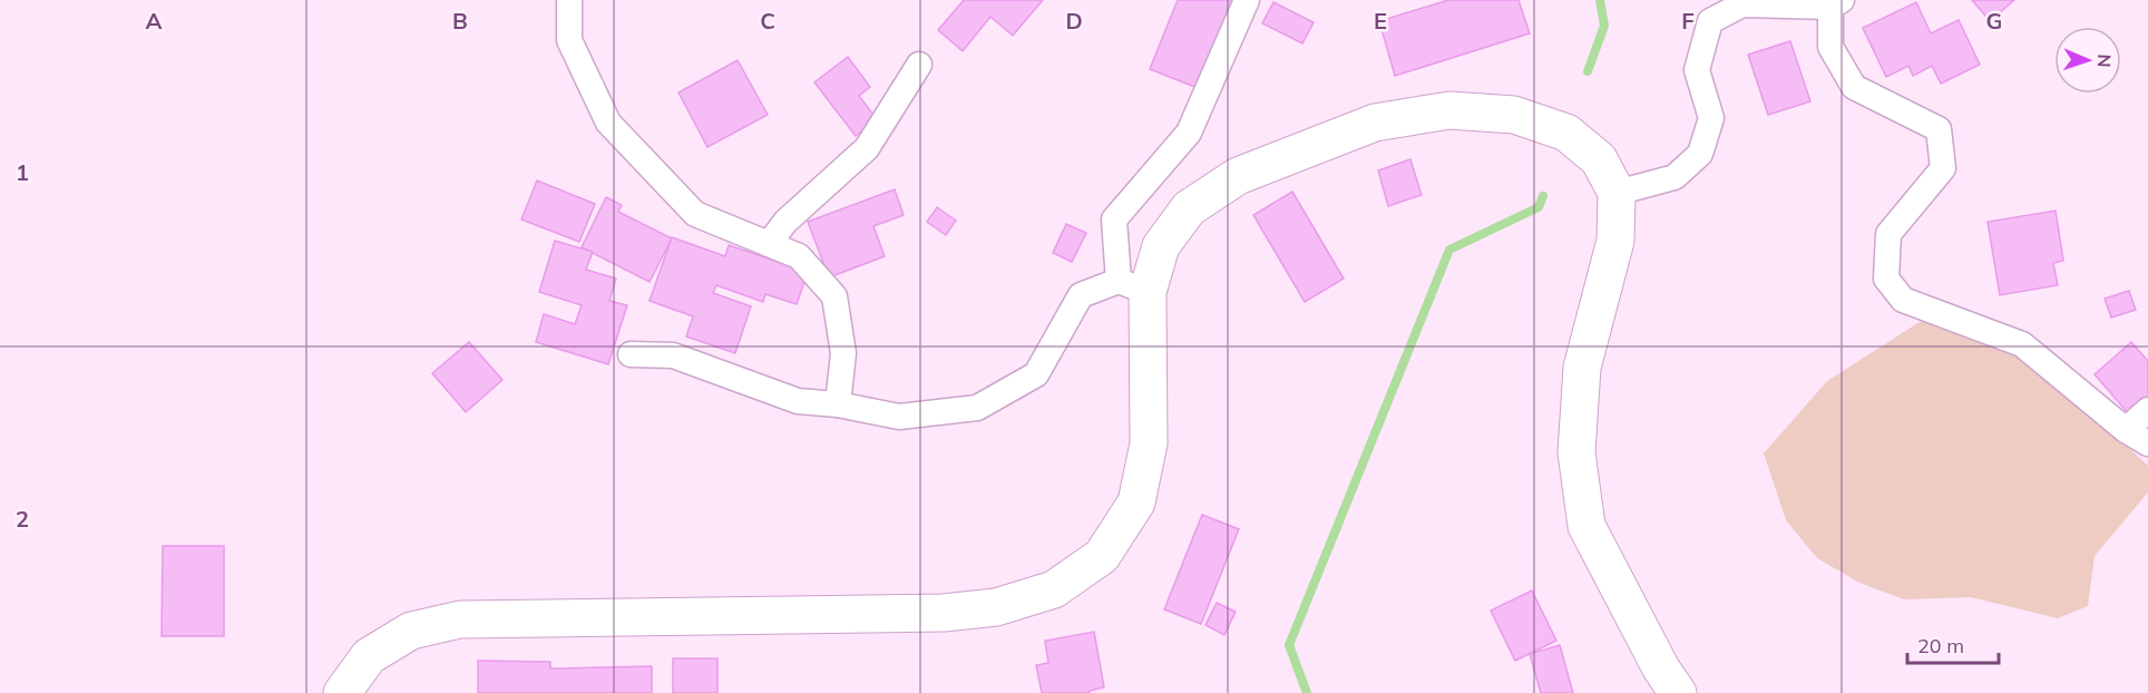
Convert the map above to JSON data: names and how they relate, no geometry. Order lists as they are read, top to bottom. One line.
{"scale_bar":"20 m","north":"right","grid":{"columns":["A","B","C","D","E","F","G"],"rows":["1","2"]}}
